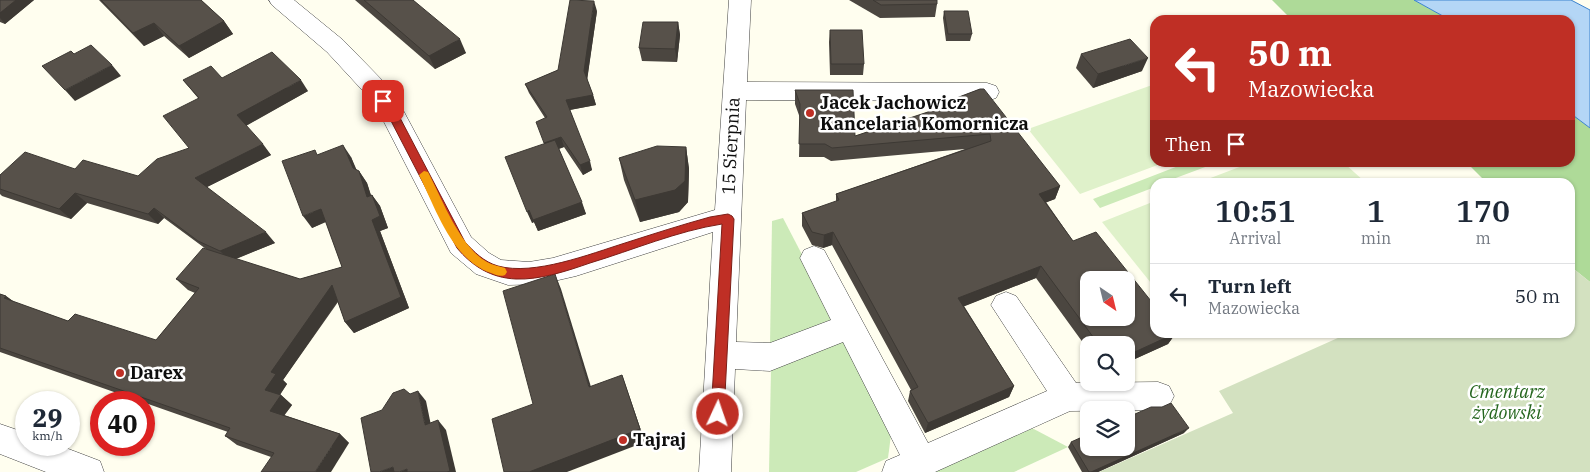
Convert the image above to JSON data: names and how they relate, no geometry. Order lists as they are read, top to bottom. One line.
{"streets":{"street":["15 Sierpnia"]},"parks":["Cmentarz żydowski"],"places":["Jacek Jachowicz Kancelaria Komornicza","Darex","Tajraj"],"north":"bottom right","page":{"turn":["50 m","Mazowiecka"],"then":"Then","eta":["10:51","Arrival","1","min","170","m"],"list":[{"name":"Turn left","note":"Mazowiecka","value":"50 m"}],"speed":"29 km/h","limit":"40"}}
